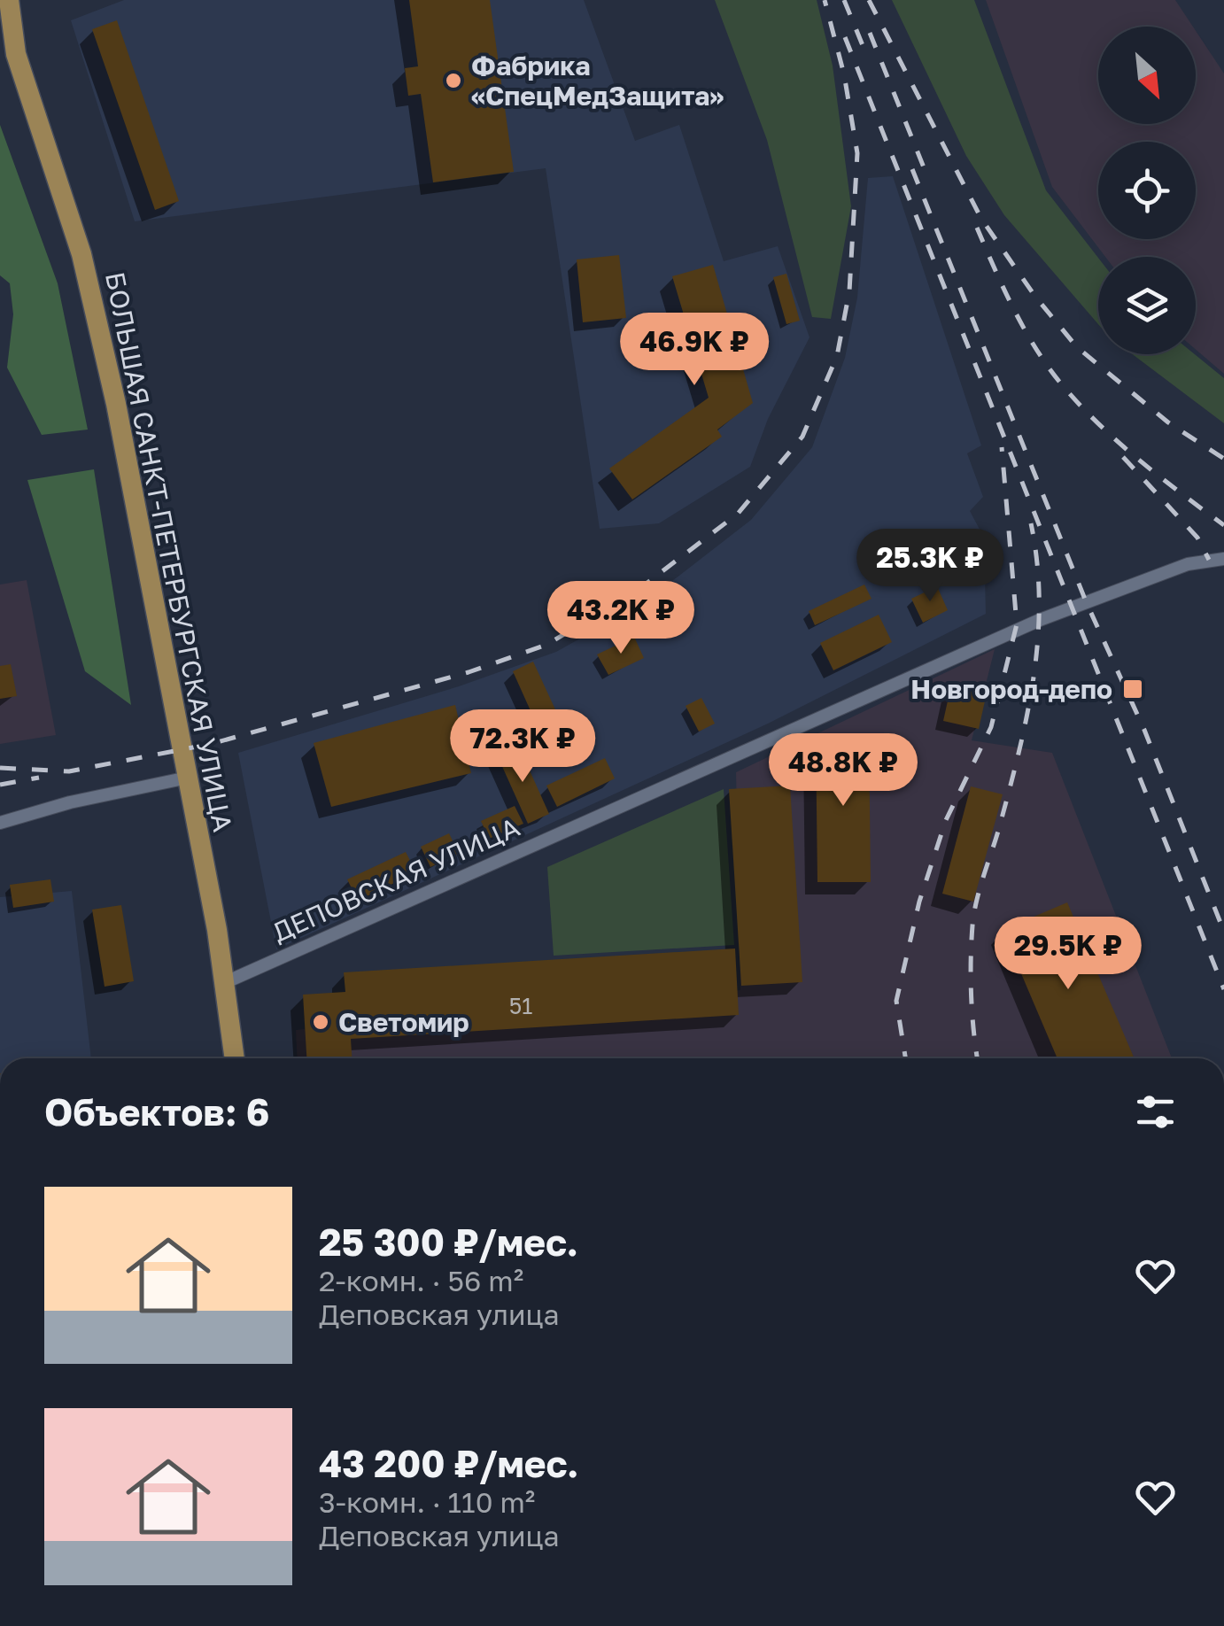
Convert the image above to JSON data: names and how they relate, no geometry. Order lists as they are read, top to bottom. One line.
{"streets":{"main road":["БОЛЬШАЯ САНКТ-ПЕТЕРБУРГСКАЯ УЛИЦА"],"street":["ДЕПОВСКАЯ УЛИЦА"]},"crossings":[["БОЛЬШАЯ САНКТ-ПЕТЕРБУРГСКАЯ УЛИЦА","ДЕПОВСКАЯ УЛИЦА"]],"places":{"other":["Фабрика «СпецМедЗащита»","Светомир"],"transit":["Новгород-депо"]},"house_numbers":["51"],"north":"bottom right","page":{"price":["46.9K ₽","25.3K ₽","43.2K ₽","72.3K ₽","48.8K ₽","29.5K ₽"],"heading":"Объектов: 6","list":[{"name":"25 300 ₽/мес.","note":"2-комн. · 56 m² · Деповская улица"},{"name":"43 200 ₽/мес.","note":"3-комн. · 110 m² · Деповская улица"}]}}
